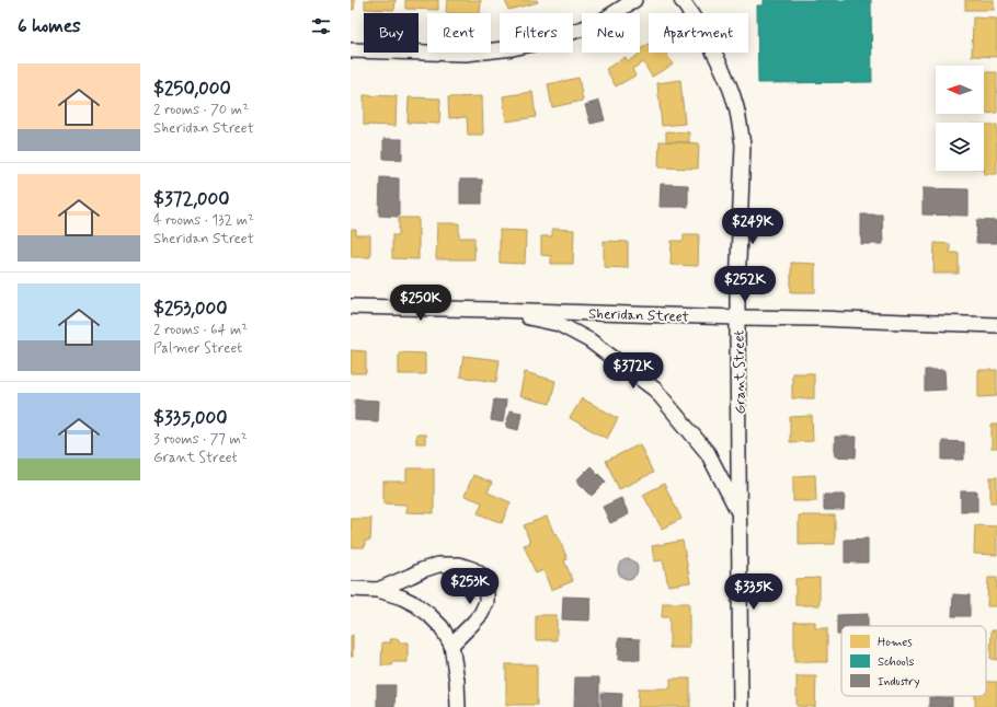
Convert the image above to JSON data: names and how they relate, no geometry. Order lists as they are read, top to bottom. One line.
{"streets":{"street":["Sheridan Street","Grant Street"]},"crossings":[["Sheridan Street","Grant Street"]],"legend":["Homes","Schools","Industry"],"north":"left","page":{"heading":"6 homes","chip":["Buy","Rent","Filters","New","Apartment"],"list":[{"name":"$250,000","note":"2 rooms · 70 m² · Sheridan Street"},{"name":"$372,000","note":"4 rooms · 132 m² · Sheridan Street"},{"name":"$253,000","note":"2 rooms · 64 m² · Palmer Street"},{"name":"$335,000","note":"3 rooms · 77 m² · Grant Street"}],"price":["$249K","$252K","$250K","$372K","$253K","$335K"]}}
